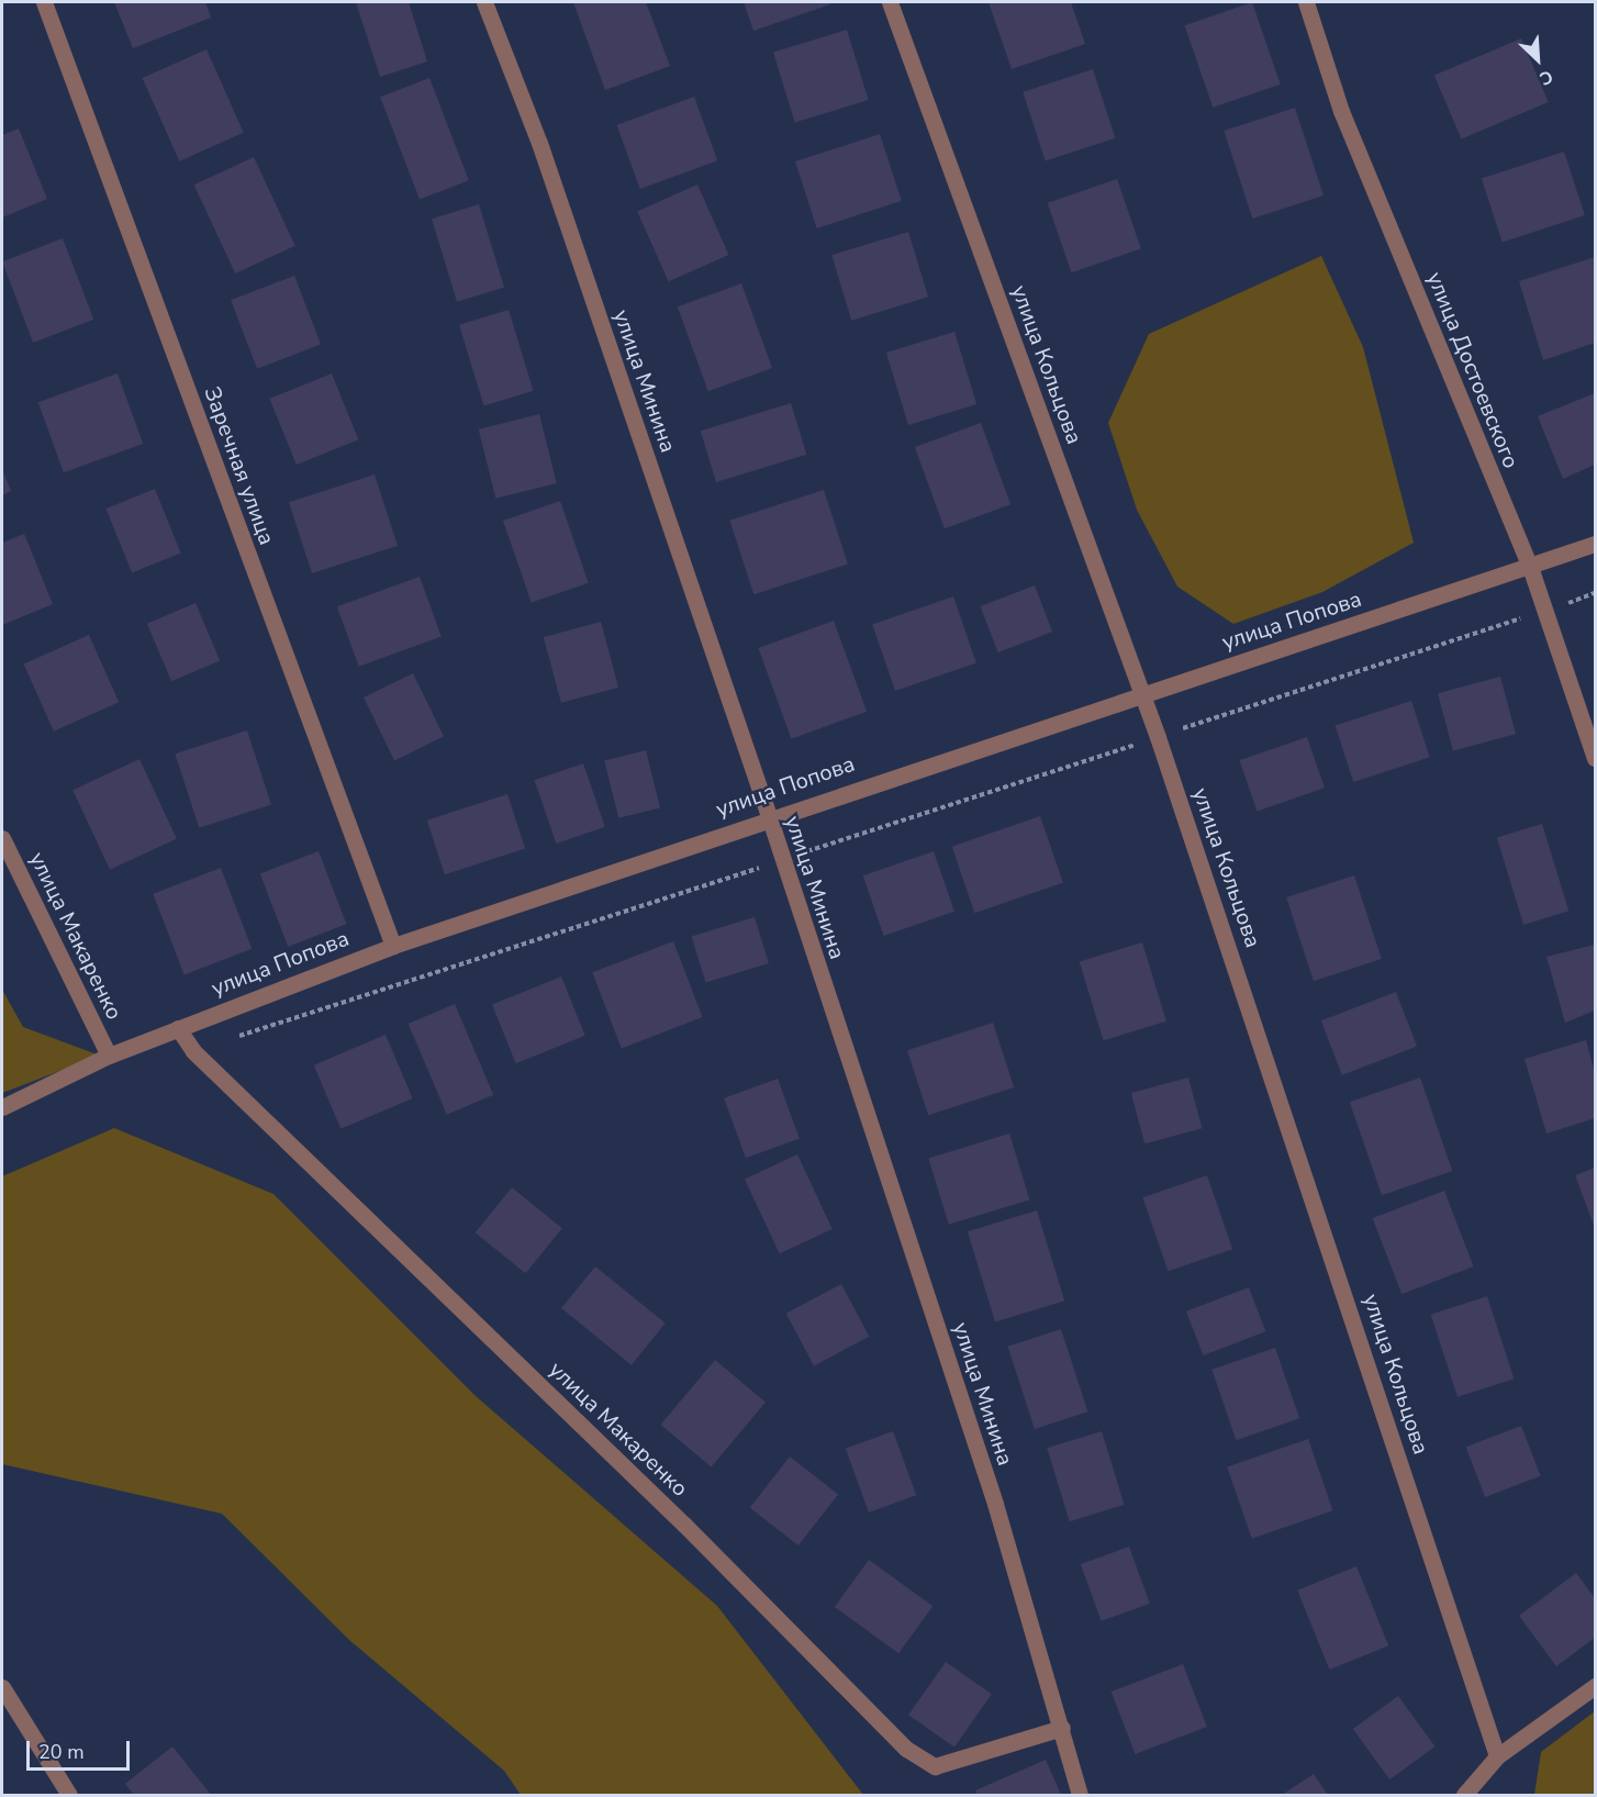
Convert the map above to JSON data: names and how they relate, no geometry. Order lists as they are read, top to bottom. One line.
{"streets":{"street":["улица Кольцова","улица Достоевского","улица Минина","Заречная улица","улица Попова","улица Макаренко"]},"crossings":[["улица Кольцова","улица Попова"],["улица Достоевского","улица Попова"],["улица Минина","улица Попова"],["улица Минина","улица Макаренко"],["Заречная улица","улица Попова"],["улица Попова","улица Макаренко"]],"scale_bar":"20 m","north":"bottom right"}
